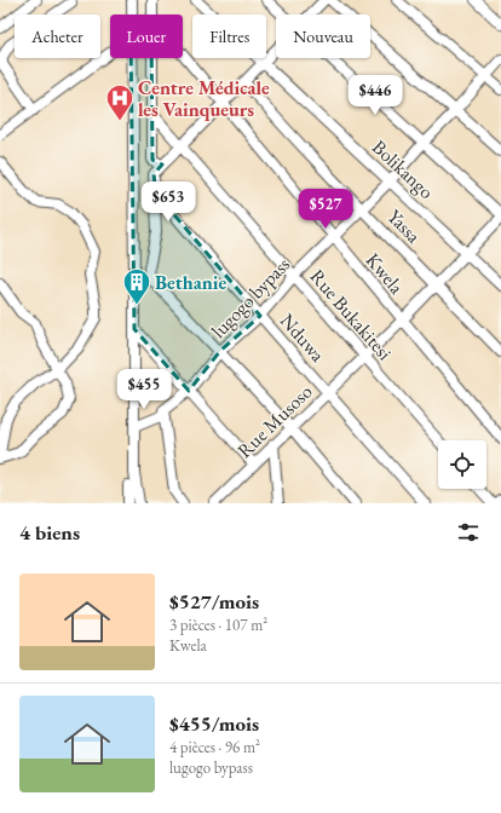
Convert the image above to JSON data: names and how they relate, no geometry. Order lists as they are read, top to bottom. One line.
{"streets":{"street":["Bolikango","Yassa","Kwela","lugogo bypass","Rue Bukakitesi","Nduwa","Rue Musoso"]},"crossings":[["Bolikango","lugogo bypass"],["Bolikango","Rue Musoso"],["Yassa","lugogo bypass"],["Yassa","Rue Musoso"],["Kwela","lugogo bypass"],["Kwela","Rue Musoso"],["lugogo bypass","Rue Bukakitesi"],["lugogo bypass","Nduwa"],["Rue Bukakitesi","Rue Musoso"],["Nduwa","Rue Musoso"]],"places":{"hospital":["Centre Médicale les Vainqueurs"],"building":["Bethanie"]},"page":{"chip":["Acheter","Louer","Filtres","Nouveau"],"price":["$446","$653","$527","$455"],"heading":"4 biens","list":[{"name":"$527/mois","note":"3 pièces · 107 m² · Kwela"},{"name":"$455/mois","note":"4 pièces · 96 m² · lugogo bypass"}]}}
